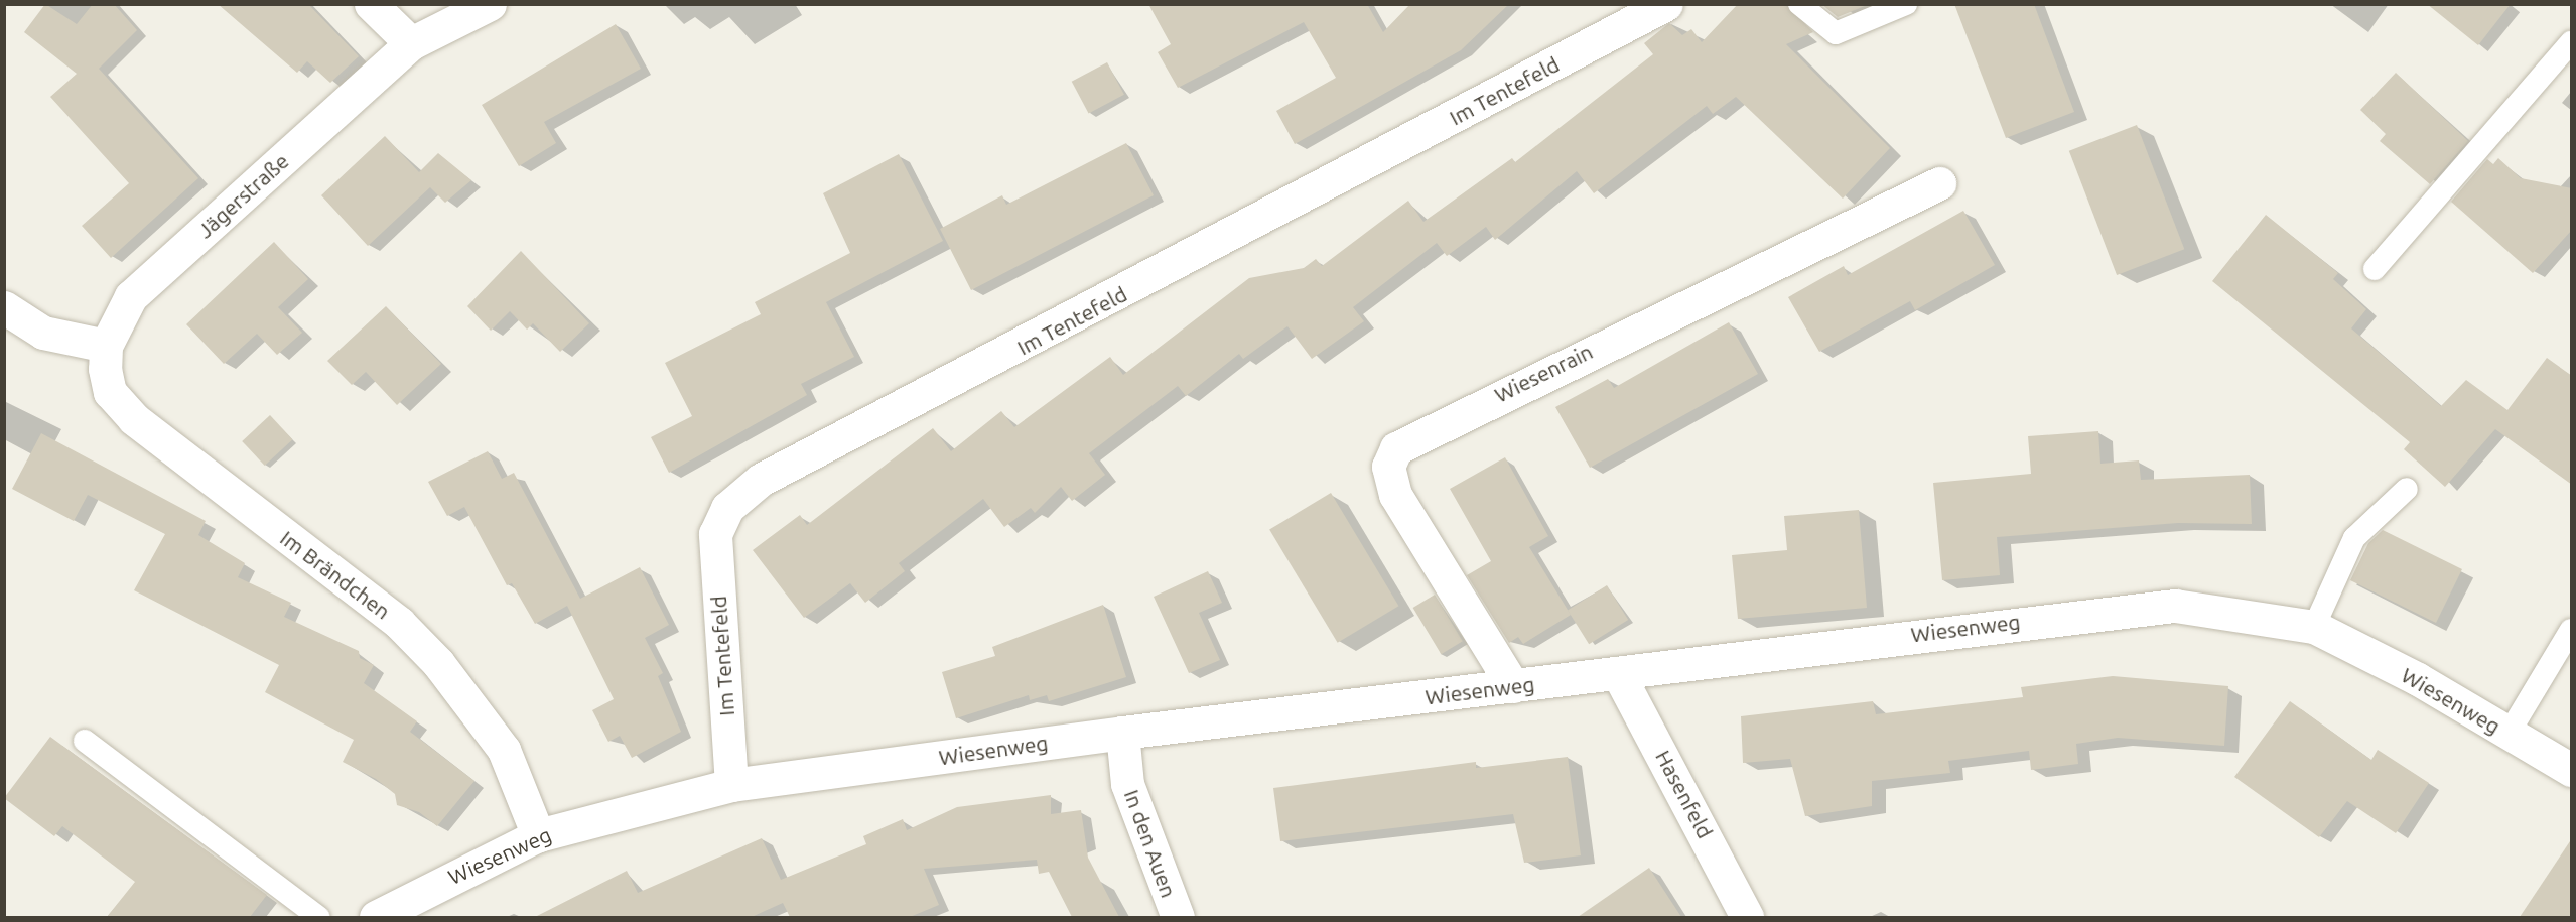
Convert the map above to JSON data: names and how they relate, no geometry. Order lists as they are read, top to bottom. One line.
{"streets":{"street":["Im Tentefeld","Jägerstraße","Wiesenrain","Im Brändchen","Wiesenweg","Hasenfeld","In den Auen"]},"crossings":[["Im Tentefeld","Wiesenweg"],["Jägerstraße","Im Brändchen"],["Wiesenrain","Wiesenweg"],["Im Brändchen","Wiesenweg"],["Wiesenweg","Hasenfeld"],["Wiesenweg","In den Auen"]]}
